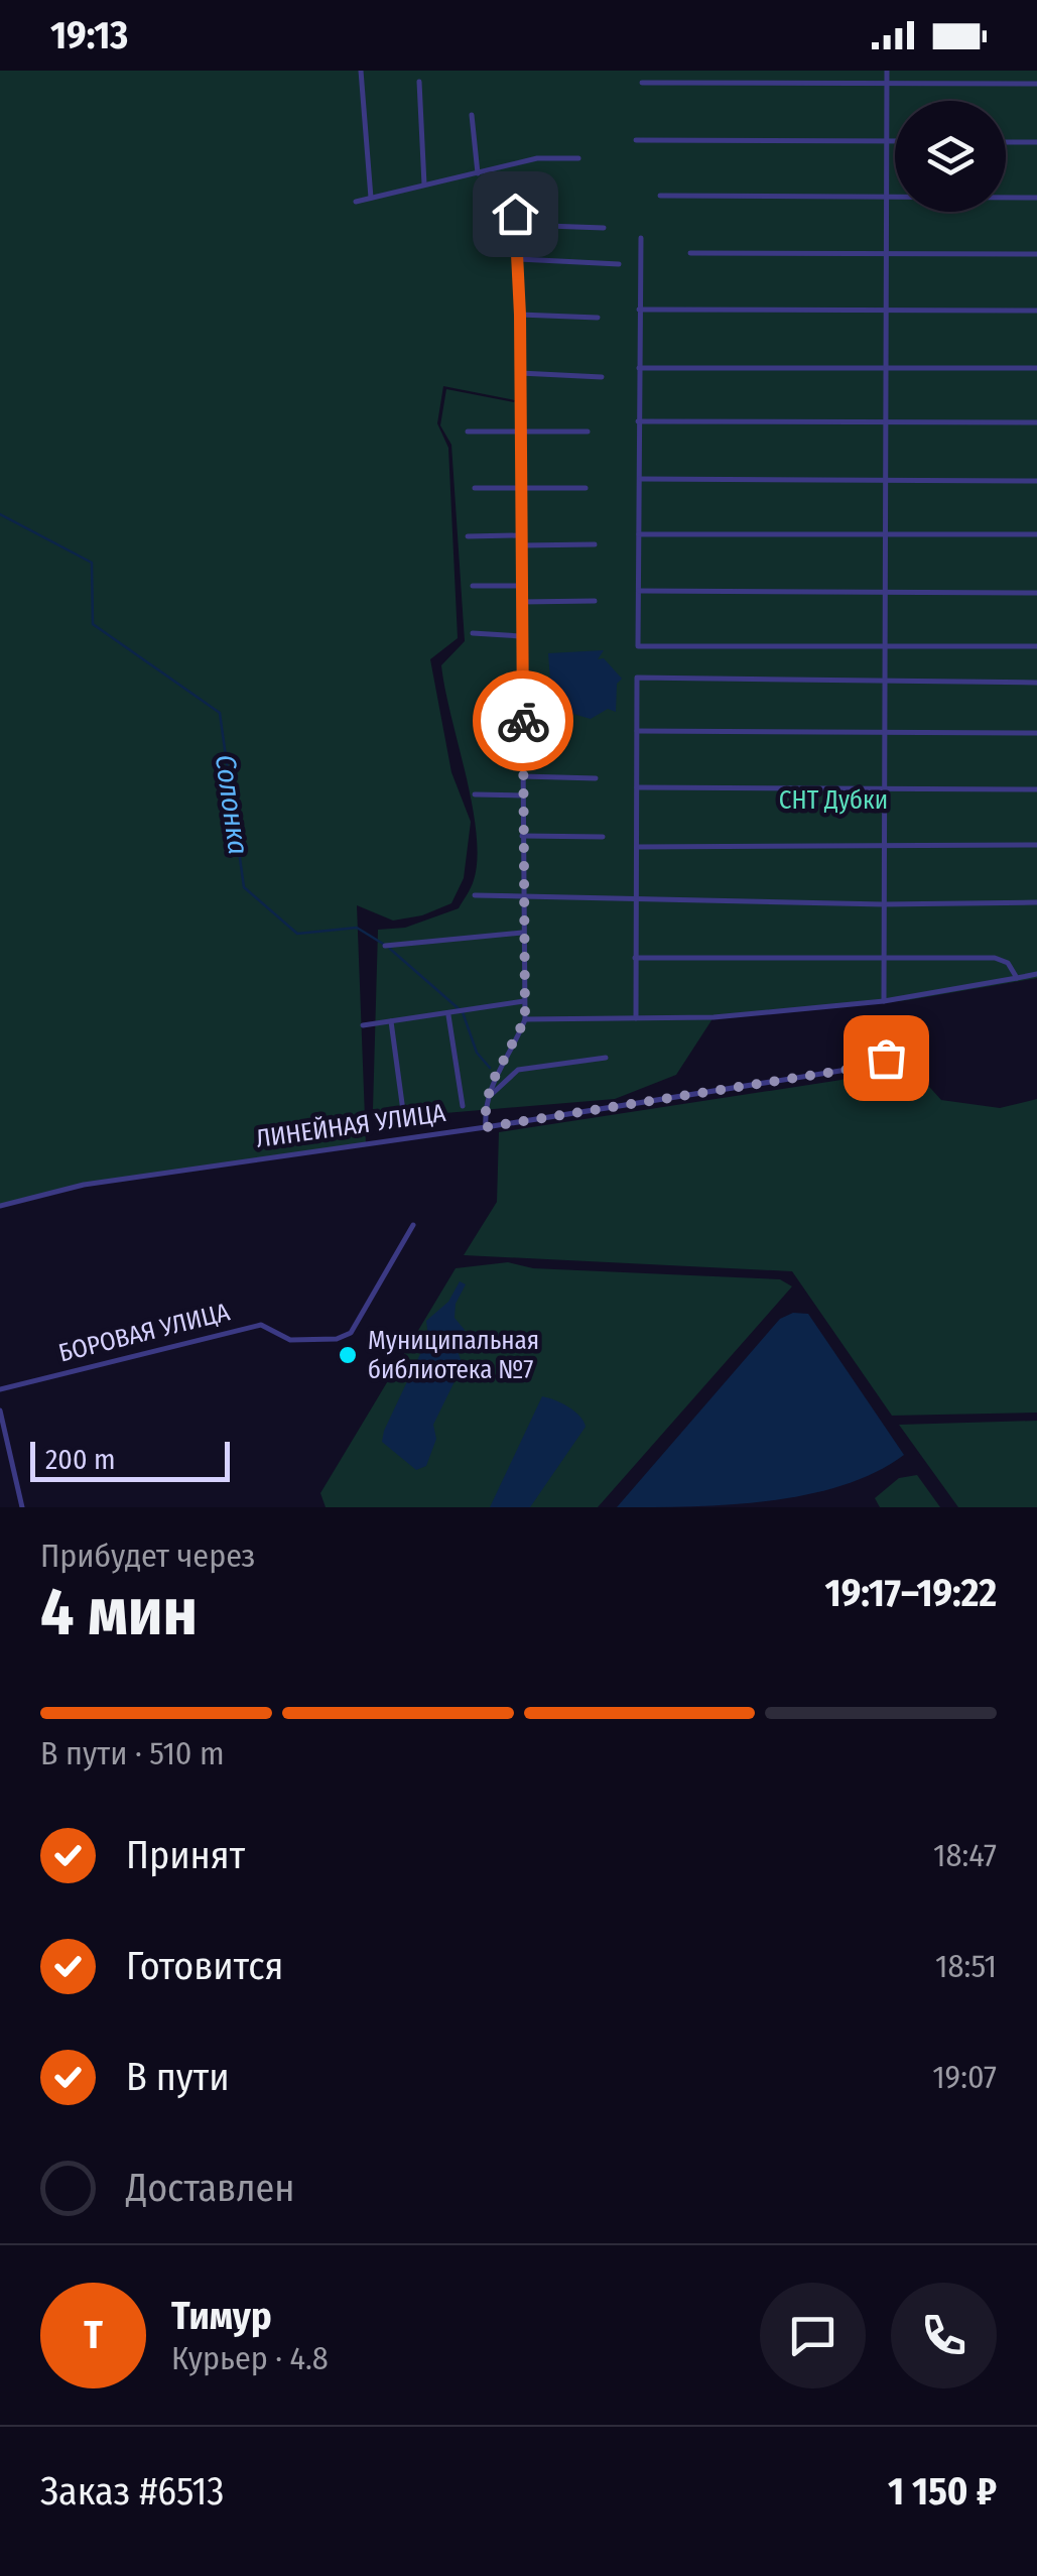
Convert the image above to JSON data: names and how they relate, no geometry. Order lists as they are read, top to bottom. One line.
{"streets":{"street":["ЛИНЕЙНАЯ УЛИЦА","БОРОВАЯ УЛИЦА"]},"water":["Солонка"],"parks":["СНТ Дубки"],"places":["Муниципальная библиотека №7"],"scale_bar":"200 m","page":{"status":"19:13","scale":"200 m","heading":["4 мин","Прибудет через","19:17–19:22"],"panel":["Тимур","Курьер · 4.8","Заказ #6513","1 150 ₽"],"bar":"В пути · 510 m","list":[["Принят","18:47"],["Готовится","18:51"],["В пути","19:07"],"Доставлен"],"round":"Т"}}
